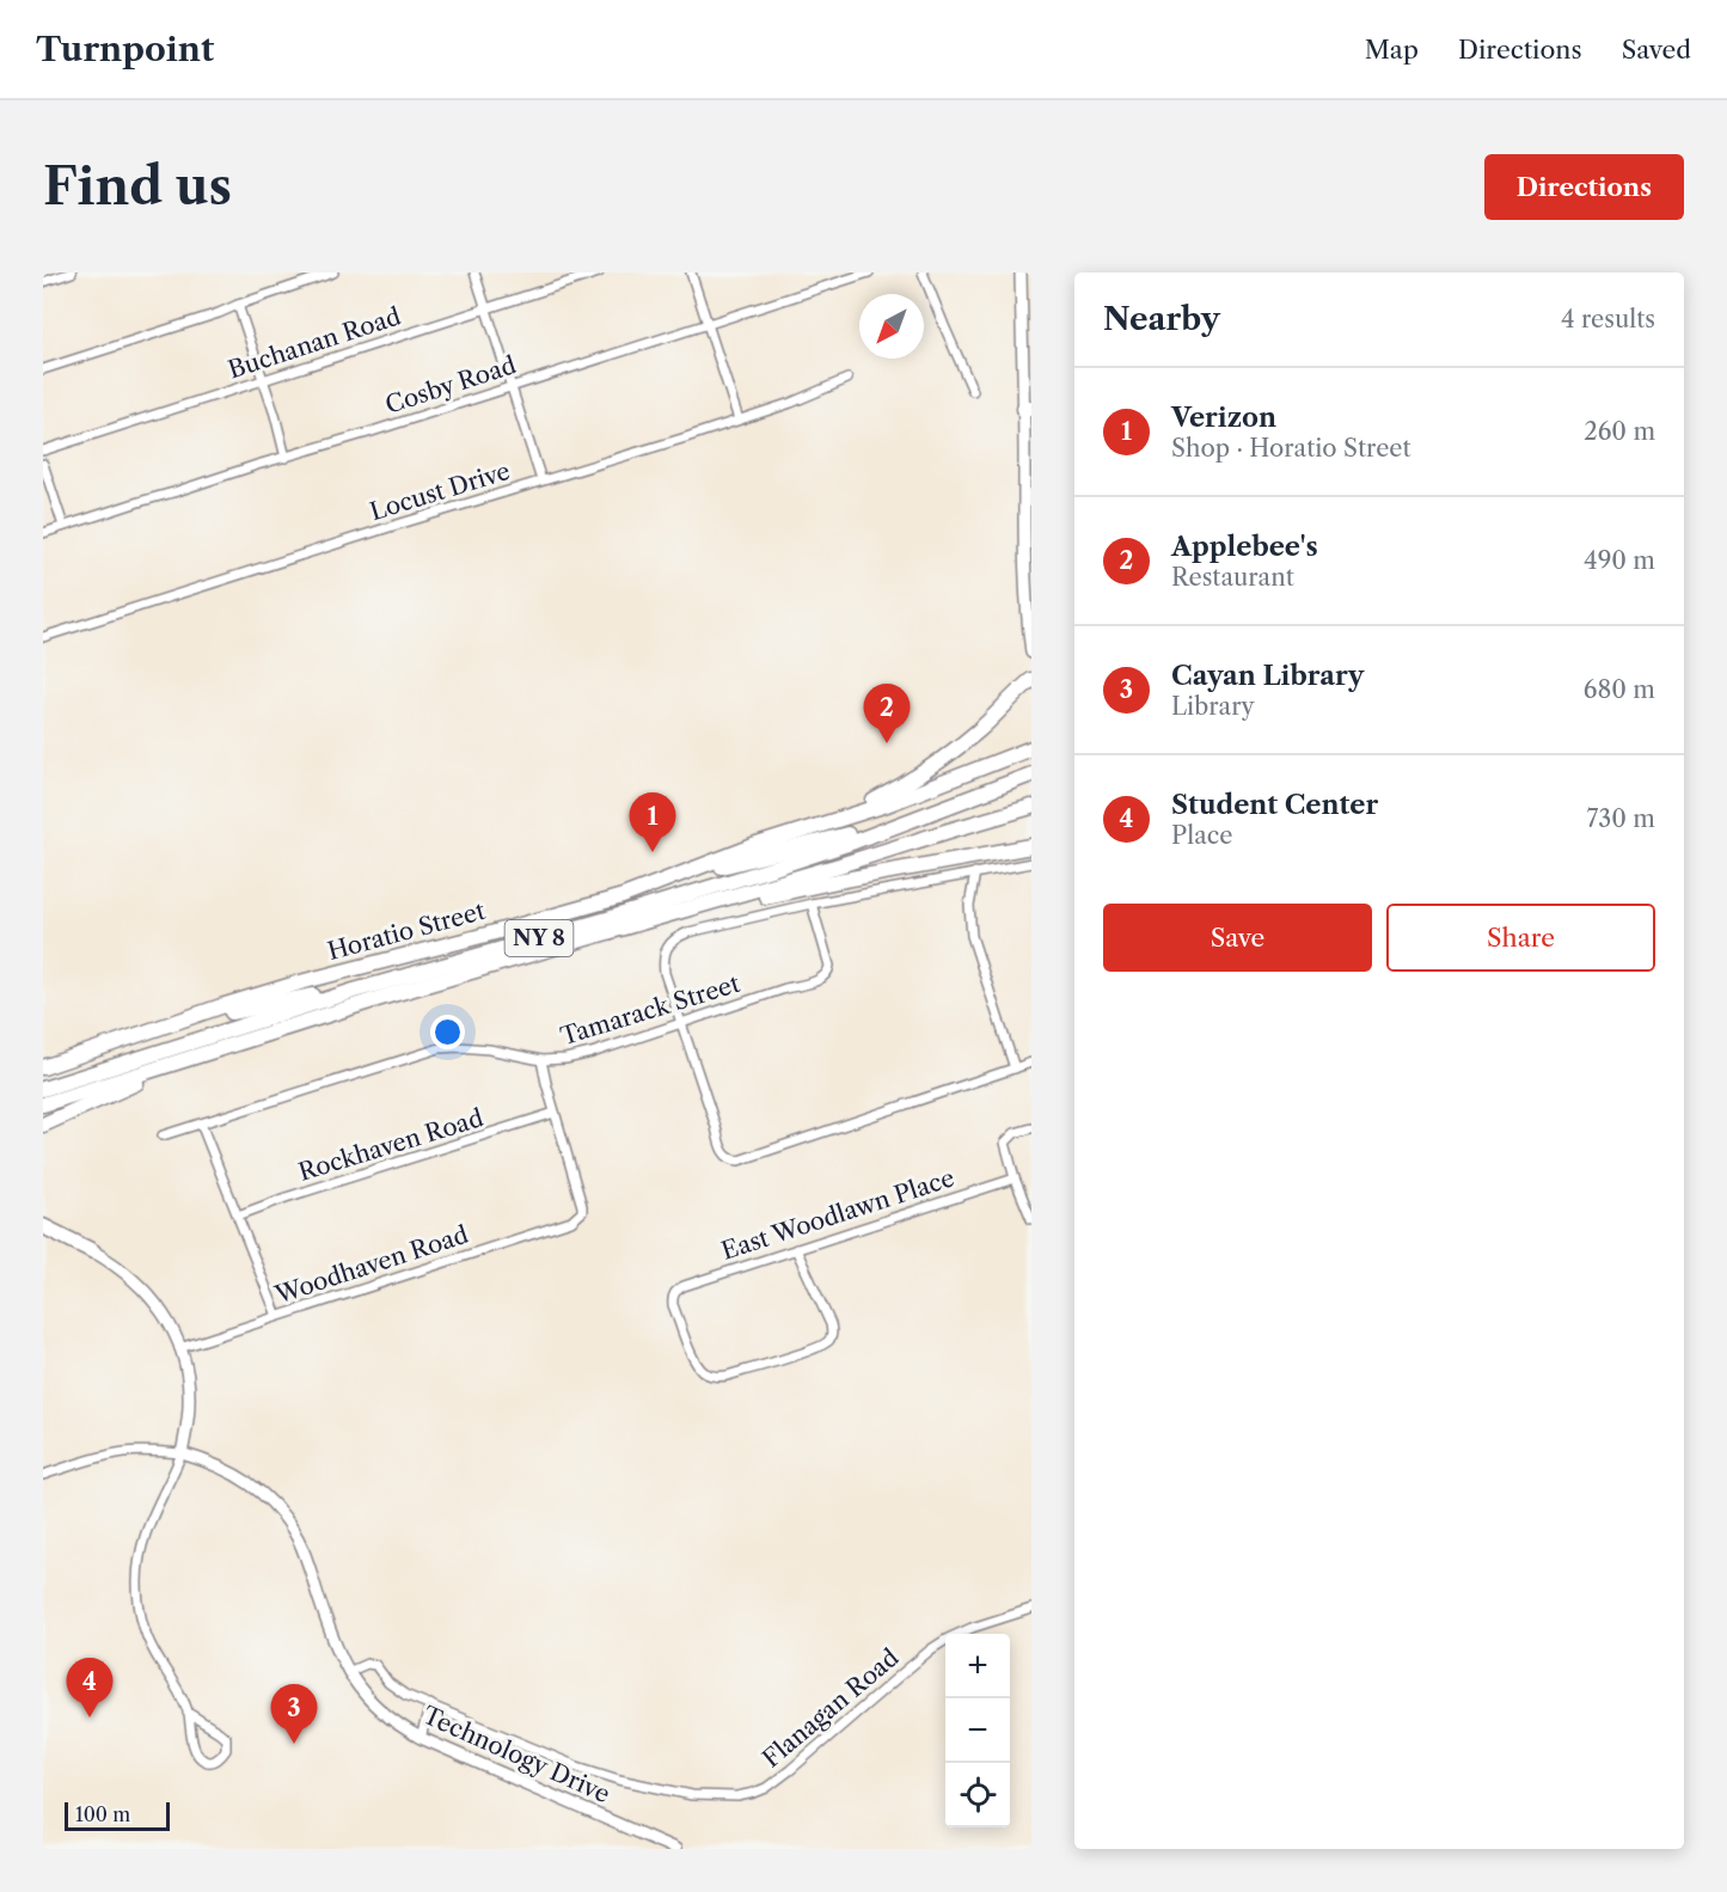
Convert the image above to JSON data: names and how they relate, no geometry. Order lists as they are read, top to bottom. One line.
{"streets":{"highway":["Horatio Street","NY 8"],"street":["Buchanan Road","Cosby Road","Locust Drive","Tamarack Street","Rockhaven Road","East Woodlawn Place","Woodhaven Road","Flanagan Road","Technology Drive"]},"crossings":[["Rockhaven Road","Woodhaven Road"],["Flanagan Road","Technology Drive"]],"scale_bar":"100 m","north":"bottom left","page":{"header":"Turnpoint","nav":["Map","Directions","Saved"],"buttons":["Directions",["Save","Share"]],"title":"Find us","heading":["Nearby","4 results"],"list":[{"mark":"1","name":"Verizon","note":"Shop · Horatio Street","value":"260 m"},{"mark":"2","name":"Applebee's","note":"Restaurant","value":"490 m"},{"mark":"3","name":"Cayan Library","note":"Library","value":"680 m"},{"mark":"4","name":"Student Center","note":"Place","value":"730 m"}],"pins":["2","1","4","3"],"map_buttons":["+","−"],"scale":"100 m"}}
